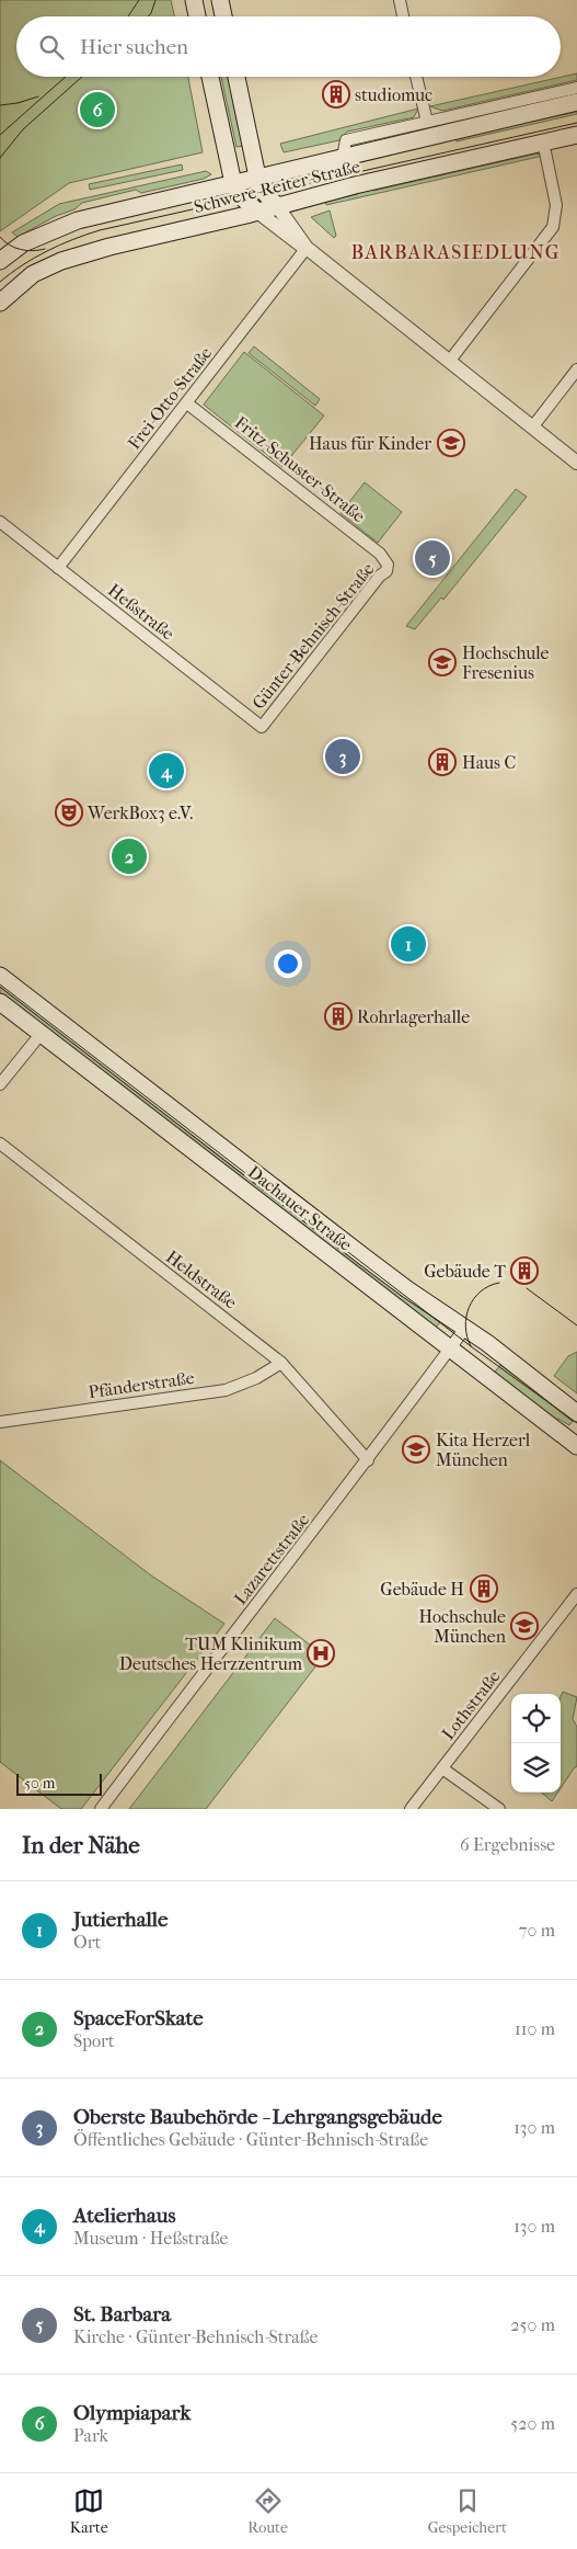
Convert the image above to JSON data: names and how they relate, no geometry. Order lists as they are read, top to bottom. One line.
{"streets":{"main road":["Schwere-Reiter-Straße","Dachauer Straße"],"street":["Frei-Otto-Straße","Fritz-Schuster-Straße","Heßstraße","Günter-Behnisch-Straße","Heldstraße","Pfänderstraße","Lazarettstraße","Lothstraße"]},"crossings":[["Frei-Otto-Straße","Fritz-Schuster-Straße"],["Frei-Otto-Straße","Heßstraße"],["Fritz-Schuster-Straße","Günter-Behnisch-Straße"],["Heßstraße","Günter-Behnisch-Straße"],["Dachauer Straße","Lazarettstraße"],["Heldstraße","Pfänderstraße"],["Heldstraße","Lazarettstraße"]],"districts":["BARBARASIEDLUNG"],"places":{"building":["studiomuc","Haus C","Rohrlagerhalle","Gebäude T","Gebäude H"],"school or university":["Haus für Kinder","Hochschule Fresenius","Kita Herzerl München","Hochschule München"],"theatre":["WerkBox3 e.V."],"hospital":["TUM Klinikum Deutsches Herzzentrum"]},"scale_bar":"50 m","page":{"search":"Hier suchen","pins":["6","5","3","4","2","1"],"scale":"50 m","heading":["In der Nähe","6 Ergebnisse"],"list":[{"mark":"1","name":"Jutierhalle","note":"Ort","value":"70 m"},{"mark":"2","name":"SpaceForSkate","note":"Sport","value":"110 m"},{"mark":"3","name":"Oberste Baubehörde - Lehrgangsgebäude","note":"Öffentliches Gebäude · Günter-Behnisch-Straße","value":"130 m"},{"mark":"4","name":"Atelierhaus","note":"Museum · Heßstraße","value":"130 m"},{"mark":"5","name":"St. Barbara","note":"Kirche · Günter-Behnisch-Straße","value":"250 m"},{"mark":"6","name":"Olympiapark","note":"Park","value":"520 m"}],"nav":["Karte","Route","Gespeichert"]}}
